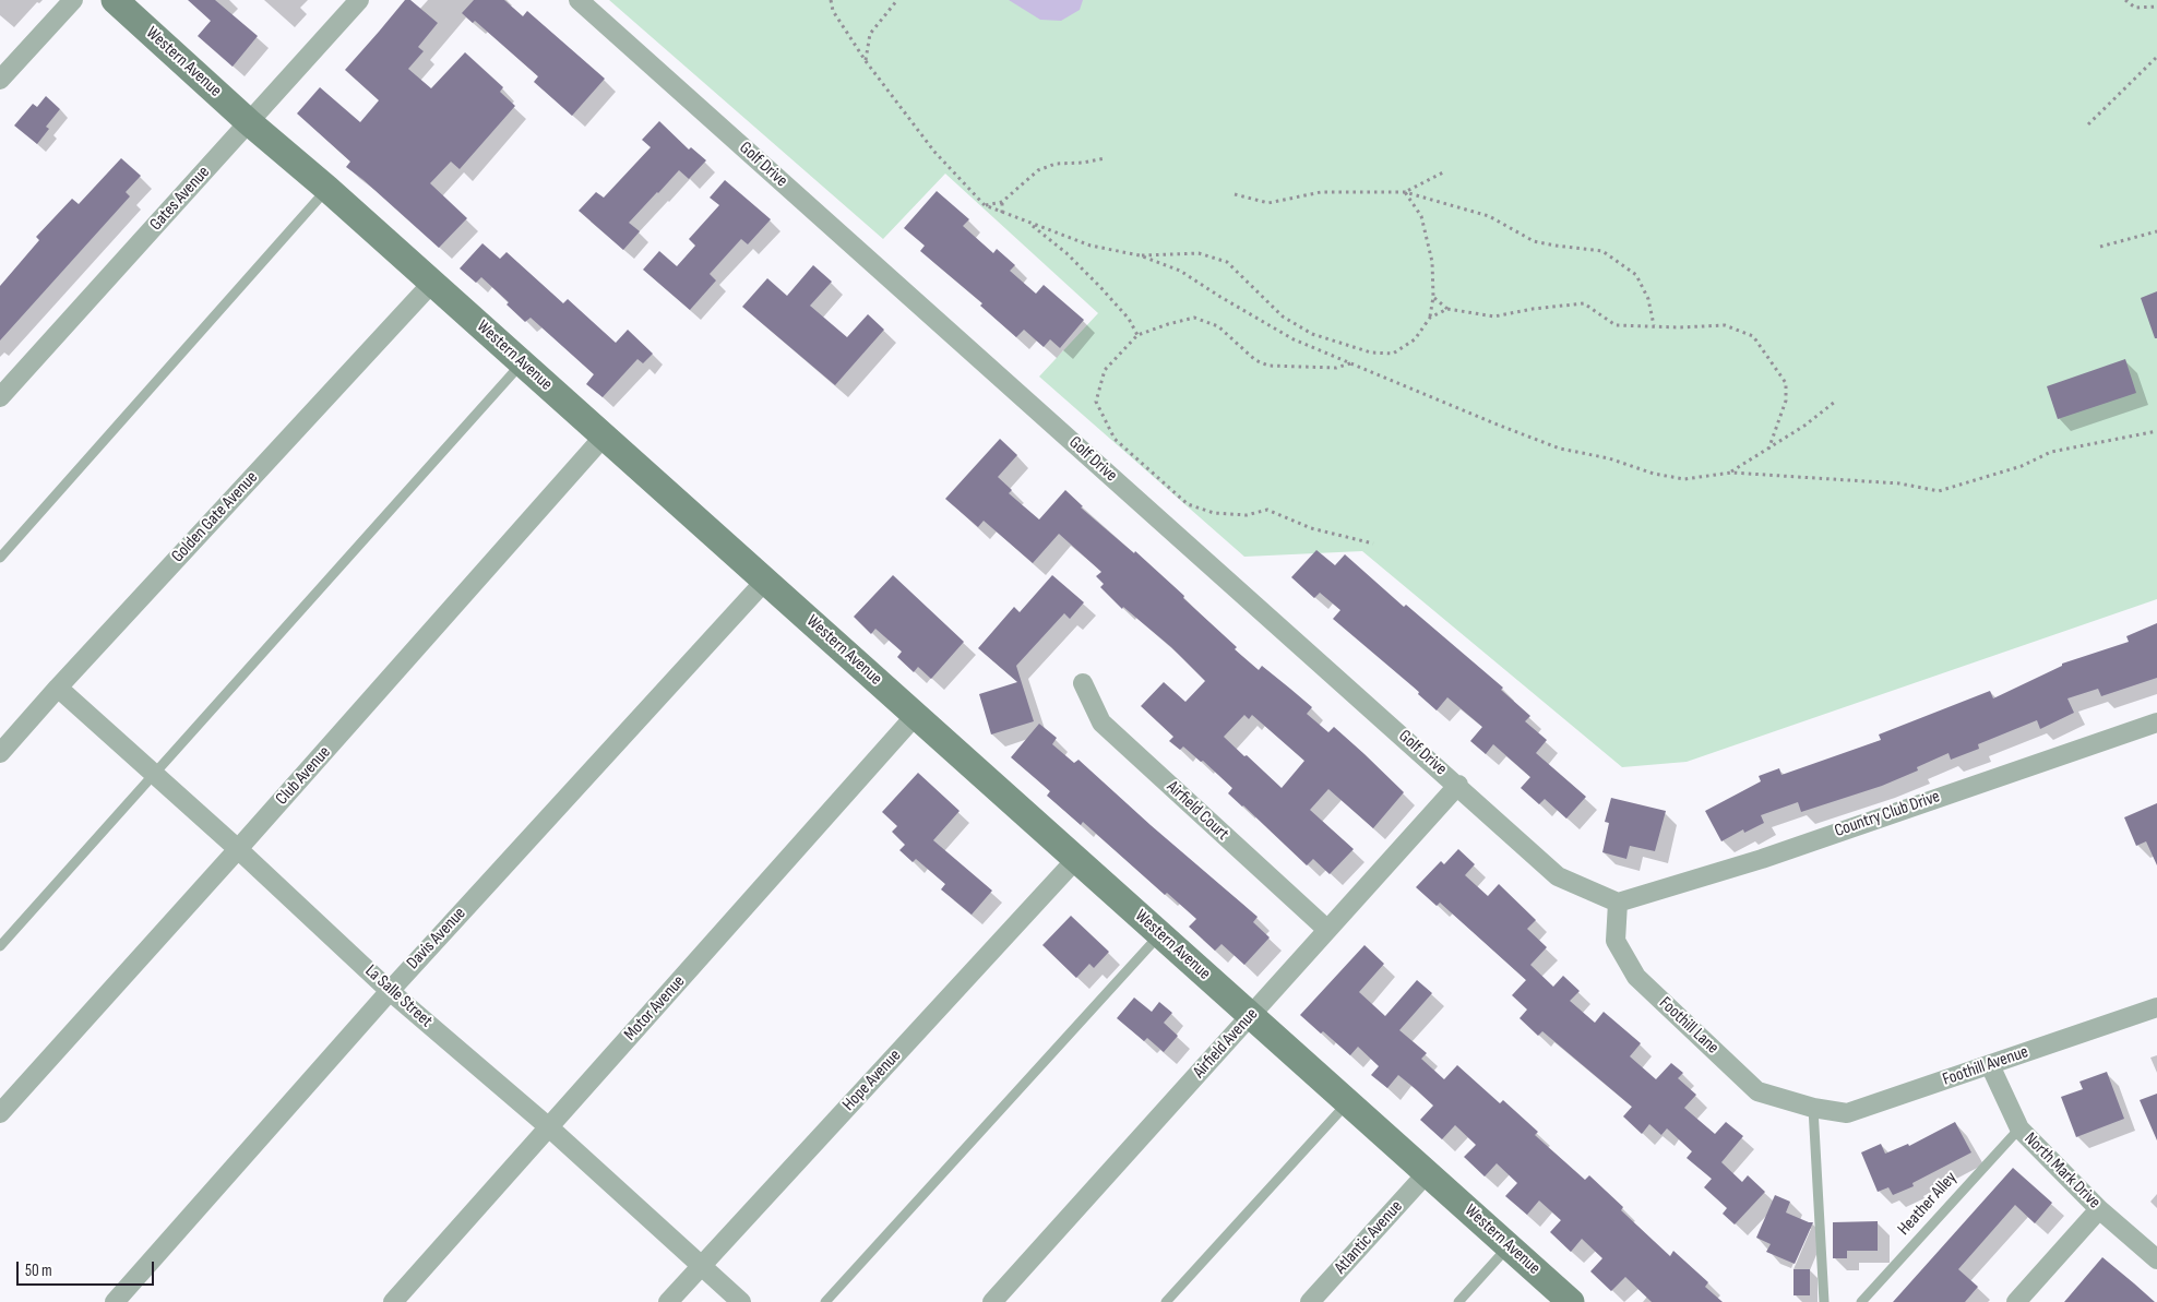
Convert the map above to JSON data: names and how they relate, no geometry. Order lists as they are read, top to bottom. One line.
{"streets":{"street":["Western Avenue","Golf Drive","Gates Avenue","Golden Gate Avenue","Club Avenue","Airfield Court","Country Club Drive","Davis Avenue","La Salle Street","Motor Avenue","Foothill Lane","Airfield Avenue","Foothill Avenue","Hope Avenue","North Mark Drive","Atlantic Avenue"],"lane":["Heather Alley"]},"crossings":[["Western Avenue","Gates Avenue"],["Western Avenue","Golden Gate Avenue"],["Western Avenue","Club Avenue"],["Western Avenue","Davis Avenue"],["Western Avenue","Motor Avenue"],["Western Avenue","Airfield Avenue"],["Western Avenue","Hope Avenue"],["Western Avenue","Atlantic Avenue"],["Golf Drive","Country Club Drive"],["Golf Drive","Foothill Lane"],["Golf Drive","Airfield Avenue"],["Golden Gate Avenue","La Salle Street"],["Club Avenue","La Salle Street"],["Airfield Court","Airfield Avenue"],["Country Club Drive","Foothill Lane"],["Davis Avenue","La Salle Street"],["La Salle Street","Motor Avenue"],["La Salle Street","Hope Avenue"],["Foothill Lane","Foothill Avenue"],["Foothill Avenue","North Mark Drive"],["North Mark Drive","Heather Alley"]],"scale_bar":"50 m"}
